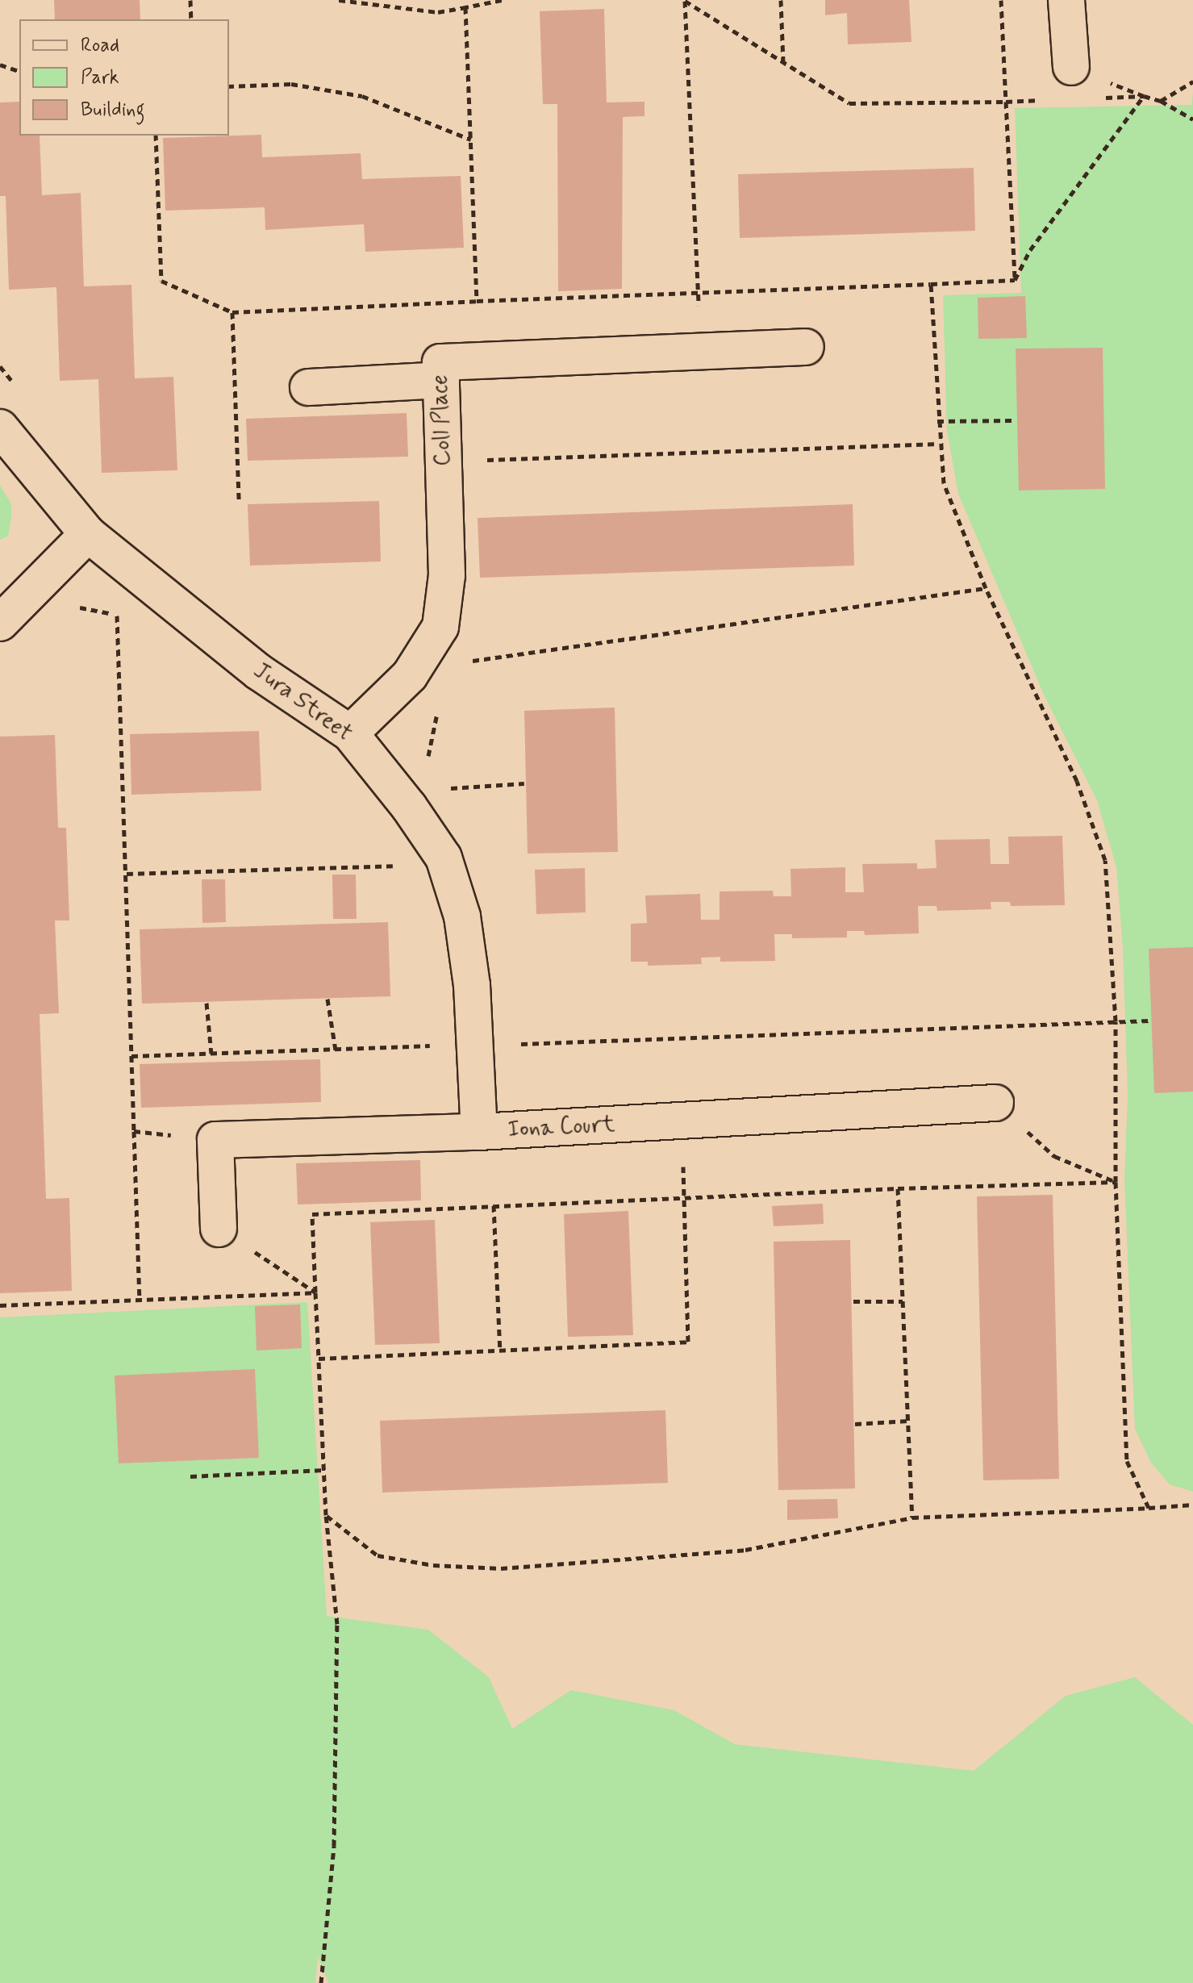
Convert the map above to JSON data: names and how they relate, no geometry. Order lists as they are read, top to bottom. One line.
{"streets":{"street":["Coll Place","Jura Street","Iona Court"]},"crossings":[["Coll Place","Jura Street"],["Jura Street","Iona Court"]],"legend":["Road","Park","Building"]}
